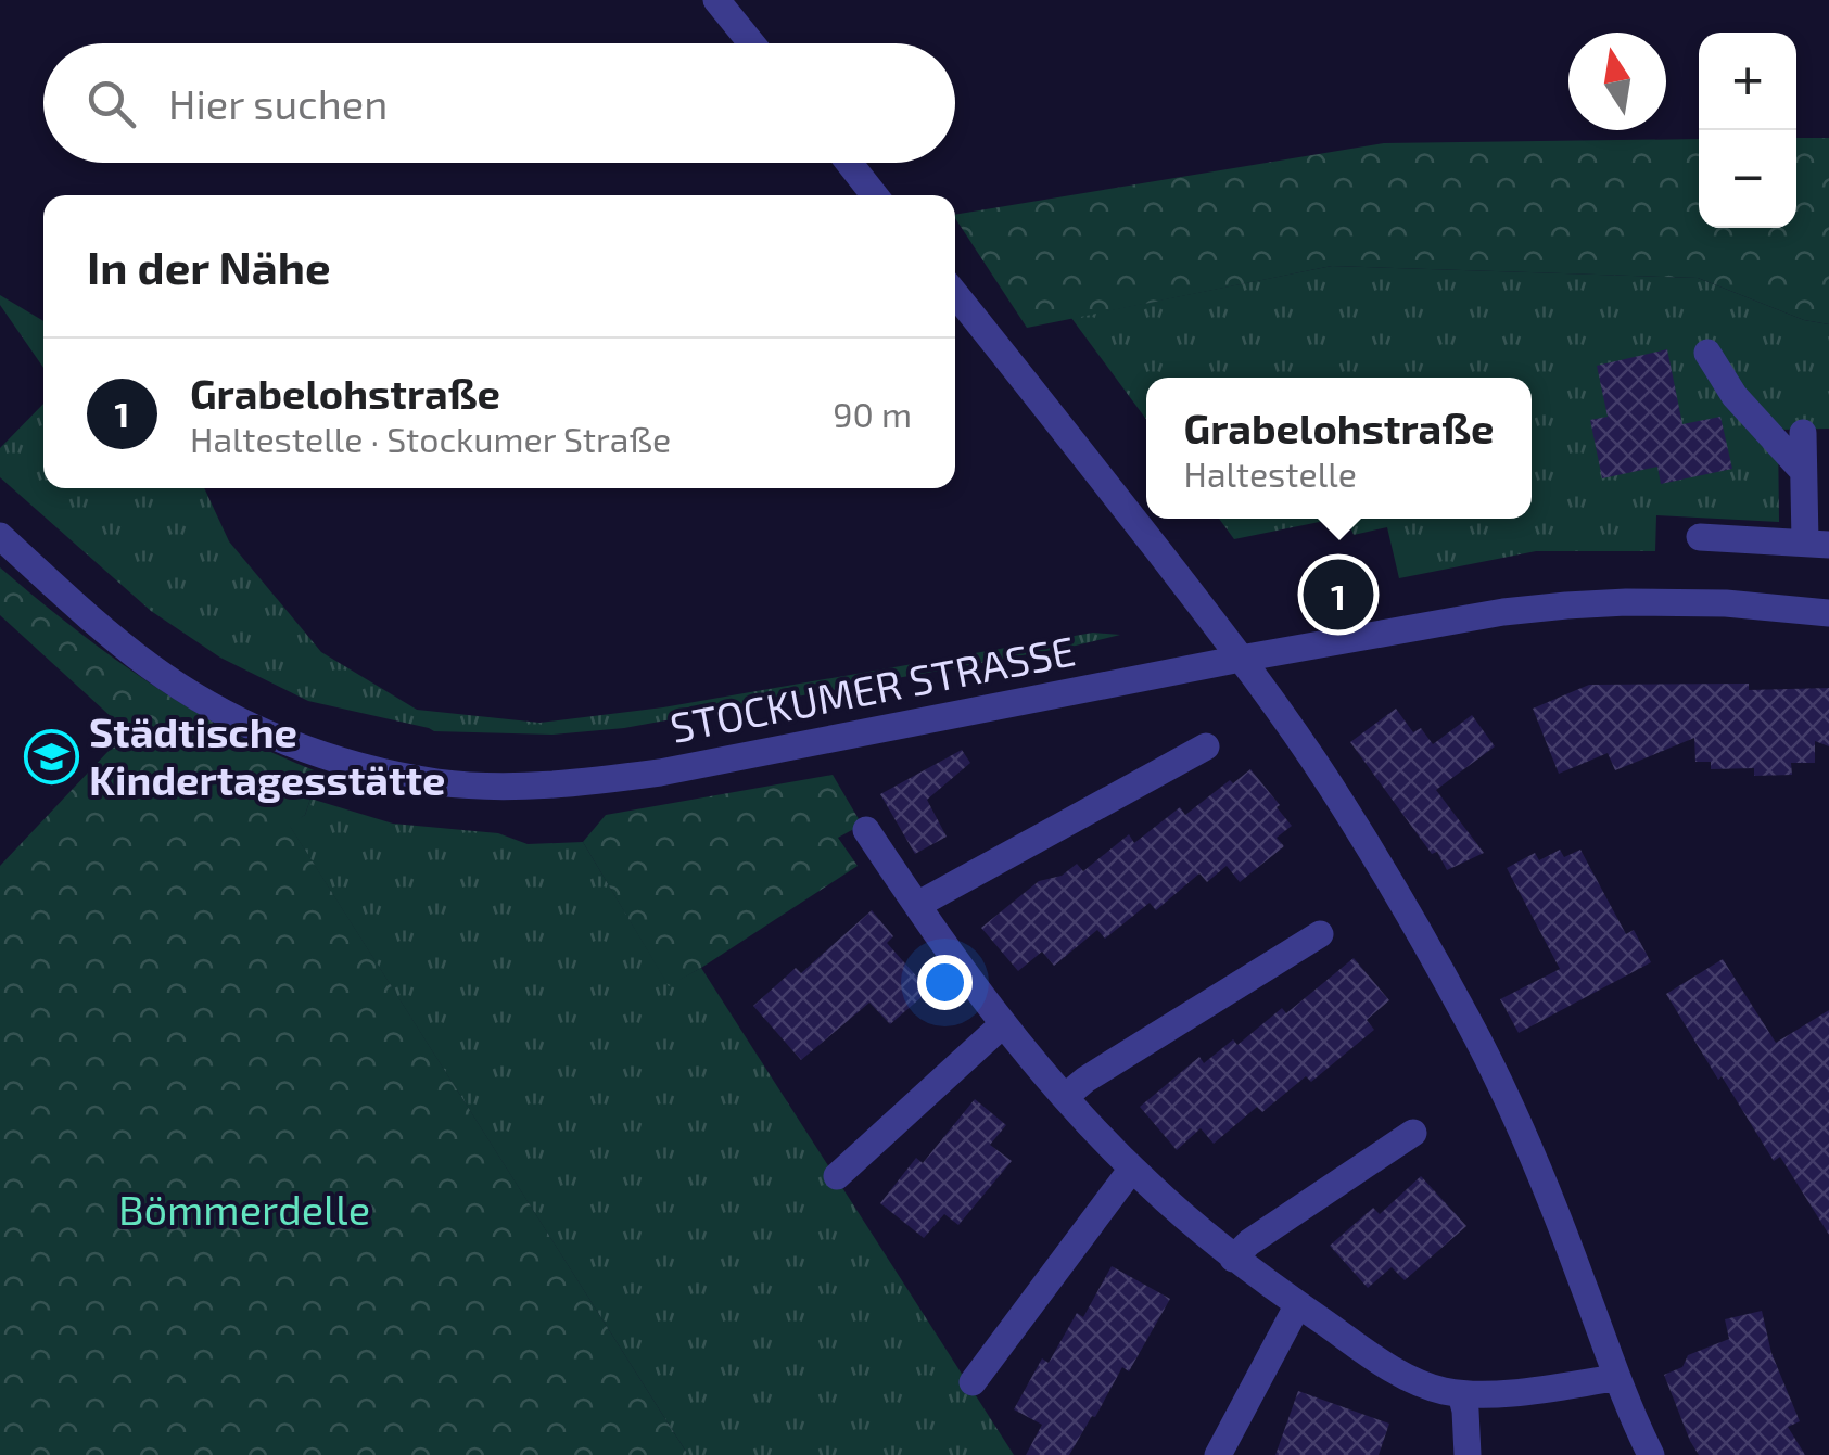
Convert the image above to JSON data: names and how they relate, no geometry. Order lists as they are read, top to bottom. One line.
{"streets":{"street":["STOCKUMER STRASSE"]},"parks":["Bömmerdelle"],"places":{"school or university":["Städtische Kindertagesstätte"]},"north":"top","page":{"map_buttons":["+","−"],"search":"Hier suchen","heading":"In der Nähe","list":[{"mark":"1","name":"Grabelohstraße","note":"Haltestelle · Stockumer Straße","value":"90 m"}],"popup":["Grabelohstraße","Haltestelle"],"pins":"1"}}
